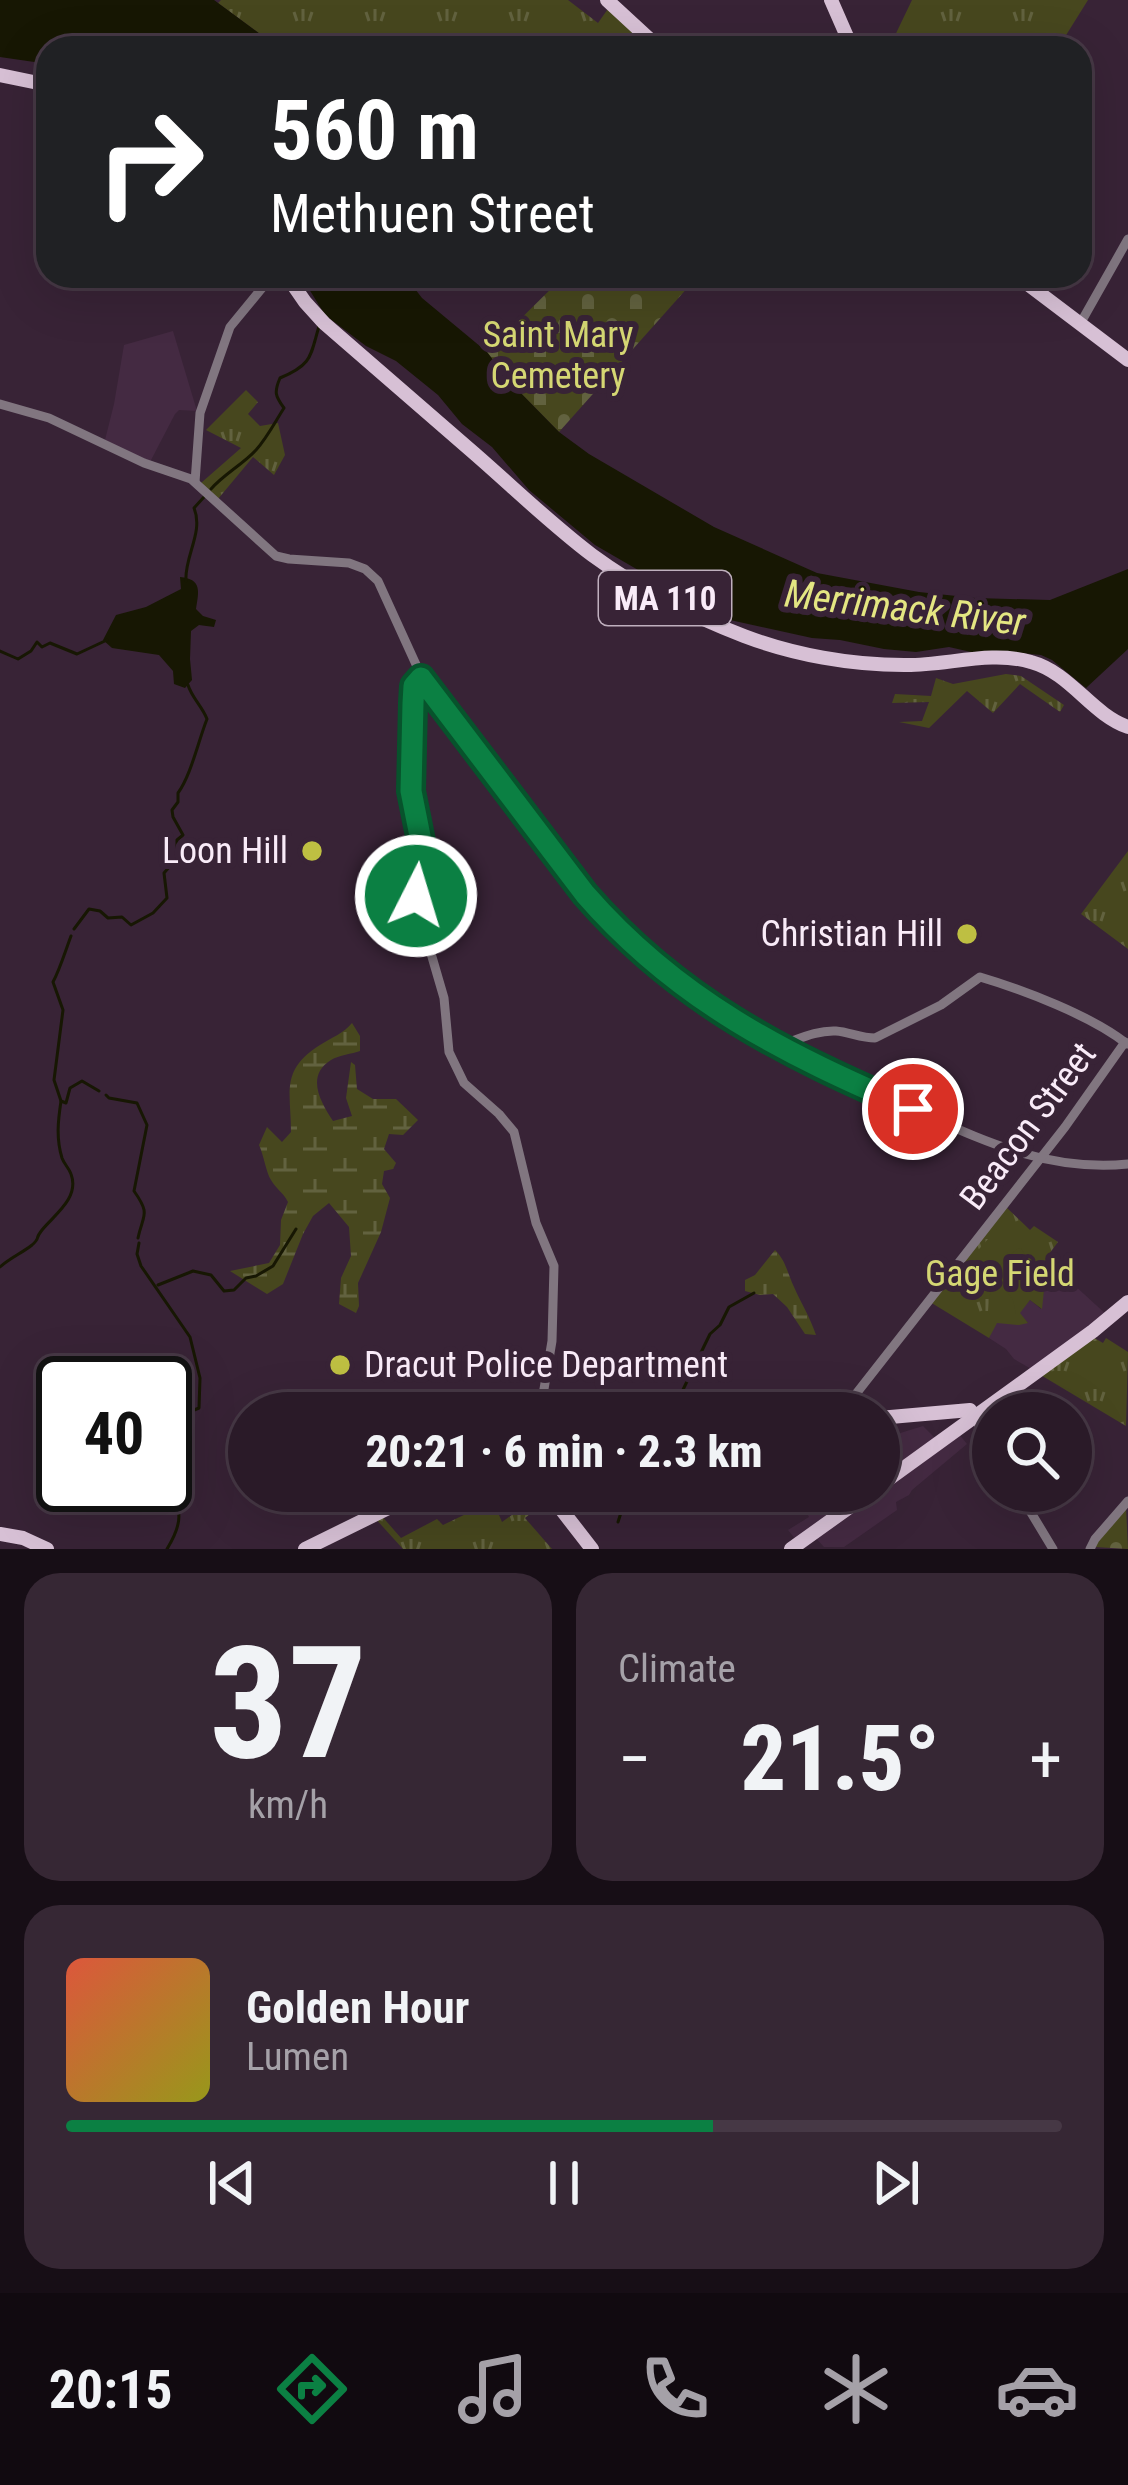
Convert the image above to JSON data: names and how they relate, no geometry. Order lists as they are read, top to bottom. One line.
{"streets":{"main road":["MA 110"],"street":["Beacon Street"]},"water":["Merrimack River"],"parks":["Saint Mary Cemetery","Gage Field"],"places":["Loon Hill","Christian Hill","Dracut Police Department"],"page":{"turn":["560 m","Methuen Street"],"limit":"40","trip":"20:21 · 6 min · 2.3 km","tile":[["37","km/h"],"Climate"],"heat":["−","21.5°","+"],"song":["Golden Hour","Lumen"],"tabs":"20:15"}}
